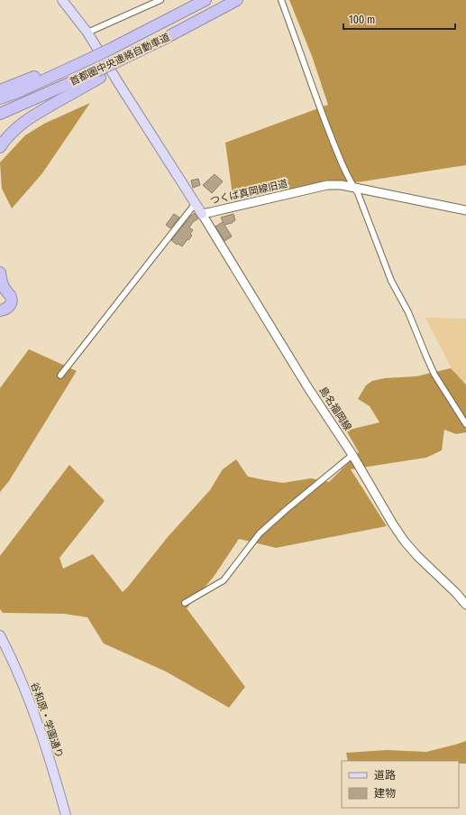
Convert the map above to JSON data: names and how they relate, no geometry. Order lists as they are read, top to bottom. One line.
{"streets":{"highway":["首都圏中央連絡自動車道"],"main road":["つくば真岡線旧道","島名福岡線","谷和原・学園通り"]},"crossings":[["つくば真岡線旧道","島名福岡線"]],"legend":["道路","建物"],"scale_bar":"100 m"}
